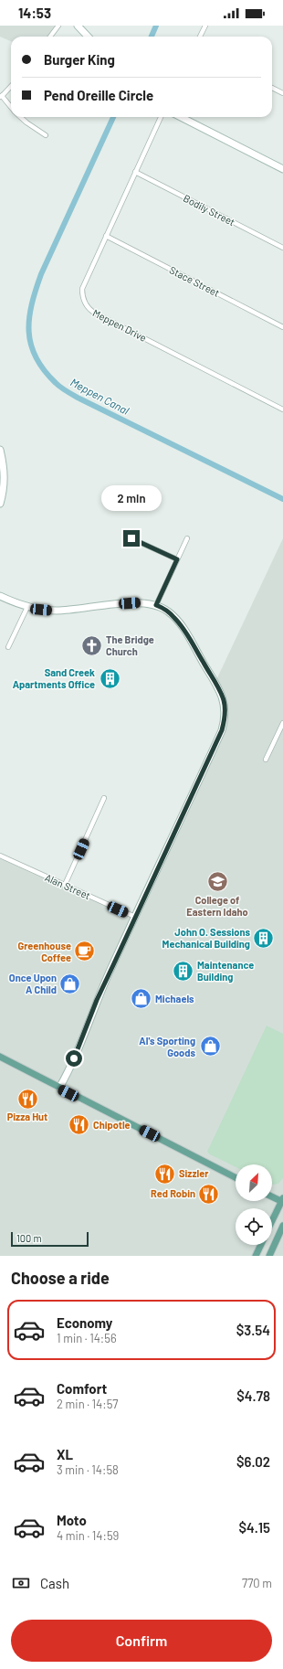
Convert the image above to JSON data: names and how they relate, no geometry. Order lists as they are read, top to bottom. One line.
{"streets":{"street":["Bodily Street","Stace Street","Meppen Drive","Alan Street"]},"crossings":[["Bodily Street","Meppen Drive"],["Stace Street","Meppen Drive"]],"water":["Meppen Canal"],"places":{"church":["The Bridge Church"],"building":["Sand Creek Apartments Office","John O. Sessions Mechanical Building","Maintenance Building"],"school or university":["College of Eastern Idaho"],"cafe":["Greenhouse Coffee"],"shop":["Once Upon A Child","Michaels","Al's Sporting Goods"],"restaurant":["Pizza Hut","Chipotle","Sizzler","Red Robin"]},"scale_bar":"100 m","north":"top right","page":{"status":"14:53","banner":["Burger King","Pend Oreille Circle"],"bubble":"2 min","scale":"100 m","heading":"Choose a ride","list":[{"name":"Economy","note":"1 min · 14:56","value":"$3.54"},{"name":"Comfort","note":"2 min · 14:57","value":"$4.78"},{"name":"XL","note":"3 min · 14:58","value":"$6.02"},{"name":"Moto","note":"4 min · 14:59","value":"$4.15"}],"pay":["Cash","770 m"],"buttons":"Confirm"}}
